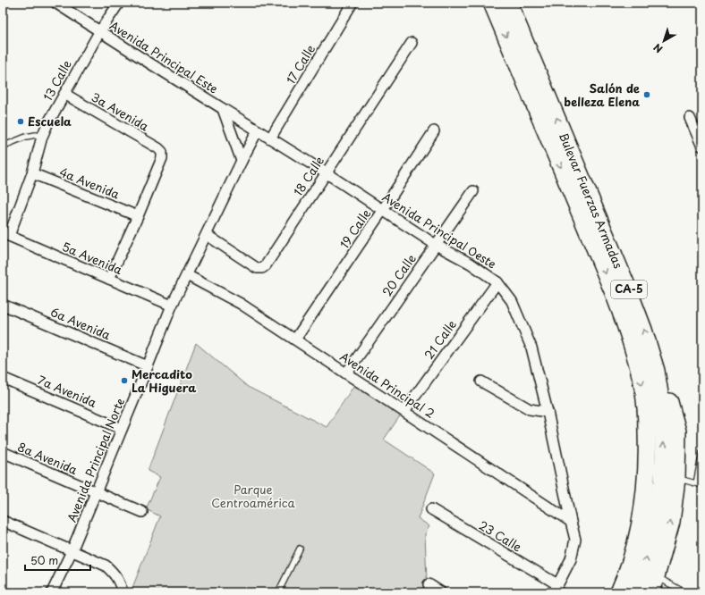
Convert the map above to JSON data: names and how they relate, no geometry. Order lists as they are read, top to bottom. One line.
{"streets":{"highway":["Bulevar Fuerzas Armadas","CA-5"],"street":["Avenida Principal Este","17 Calle","13 Calle","3a Avenida","18 Calle","4a Avenida","19 Calle","Avenida Principal Oeste","5a Avenida","20 Calle","6a Avenida","21 Calle","Avenida Principal 2","7a Avenida","8a Avenida","Avenida Principal Norte","23 Calle"]},"crossings":[["Avenida Principal Este","13 Calle"],["Avenida Principal Este","Avenida Principal Oeste"],["17 Calle","Avenida Principal Oeste"],["13 Calle","3a Avenida"],["13 Calle","4a Avenida"],["13 Calle","5a Avenida"],["3a Avenida","4a Avenida"],["18 Calle","Avenida Principal Oeste"],["18 Calle","Avenida Principal Norte"],["19 Calle","Avenida Principal Oeste"],["19 Calle","Avenida Principal 2"],["Avenida Principal Oeste","20 Calle"],["Avenida Principal Oeste","21 Calle"],["Avenida Principal Oeste","Avenida Principal 2"],["Avenida Principal Oeste","Avenida Principal Norte"],["Avenida Principal Oeste","23 Calle"],["5a Avenida","Avenida Principal Norte"],["20 Calle","Avenida Principal 2"],["6a Avenida","Avenida Principal Norte"],["21 Calle","Avenida Principal 2"],["Avenida Principal 2","Avenida Principal Norte"],["7a Avenida","Avenida Principal Norte"],["8a Avenida","Avenida Principal Norte"]],"parks":["Parque Centroamérica"],"places":["Salón de belleza Elena","Escuela","Mercadito La Higuera"],"scale_bar":"50 m","north":"bottom left"}
